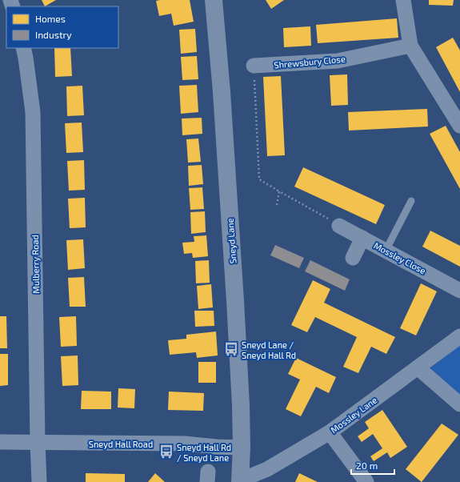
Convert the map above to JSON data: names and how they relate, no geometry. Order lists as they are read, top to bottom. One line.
{"streets":{"main road":["Sneyd Lane"],"street":["Shrewsbury Close","Mossley Close","Mulberry Road","Mossley Lane","Sneyd Hall Road"]},"crossings":[["Sneyd Lane","Mossley Lane"],["Sneyd Lane","Sneyd Hall Road"],["Mulberry Road","Sneyd Hall Road"]],"places":{"bus stop":["Sneyd Lane / Sneyd Hall Rd","Sneyd Hall Rd / Sneyd Lane"]},"legend":["Homes","Industry"],"scale_bar":"20 m"}
